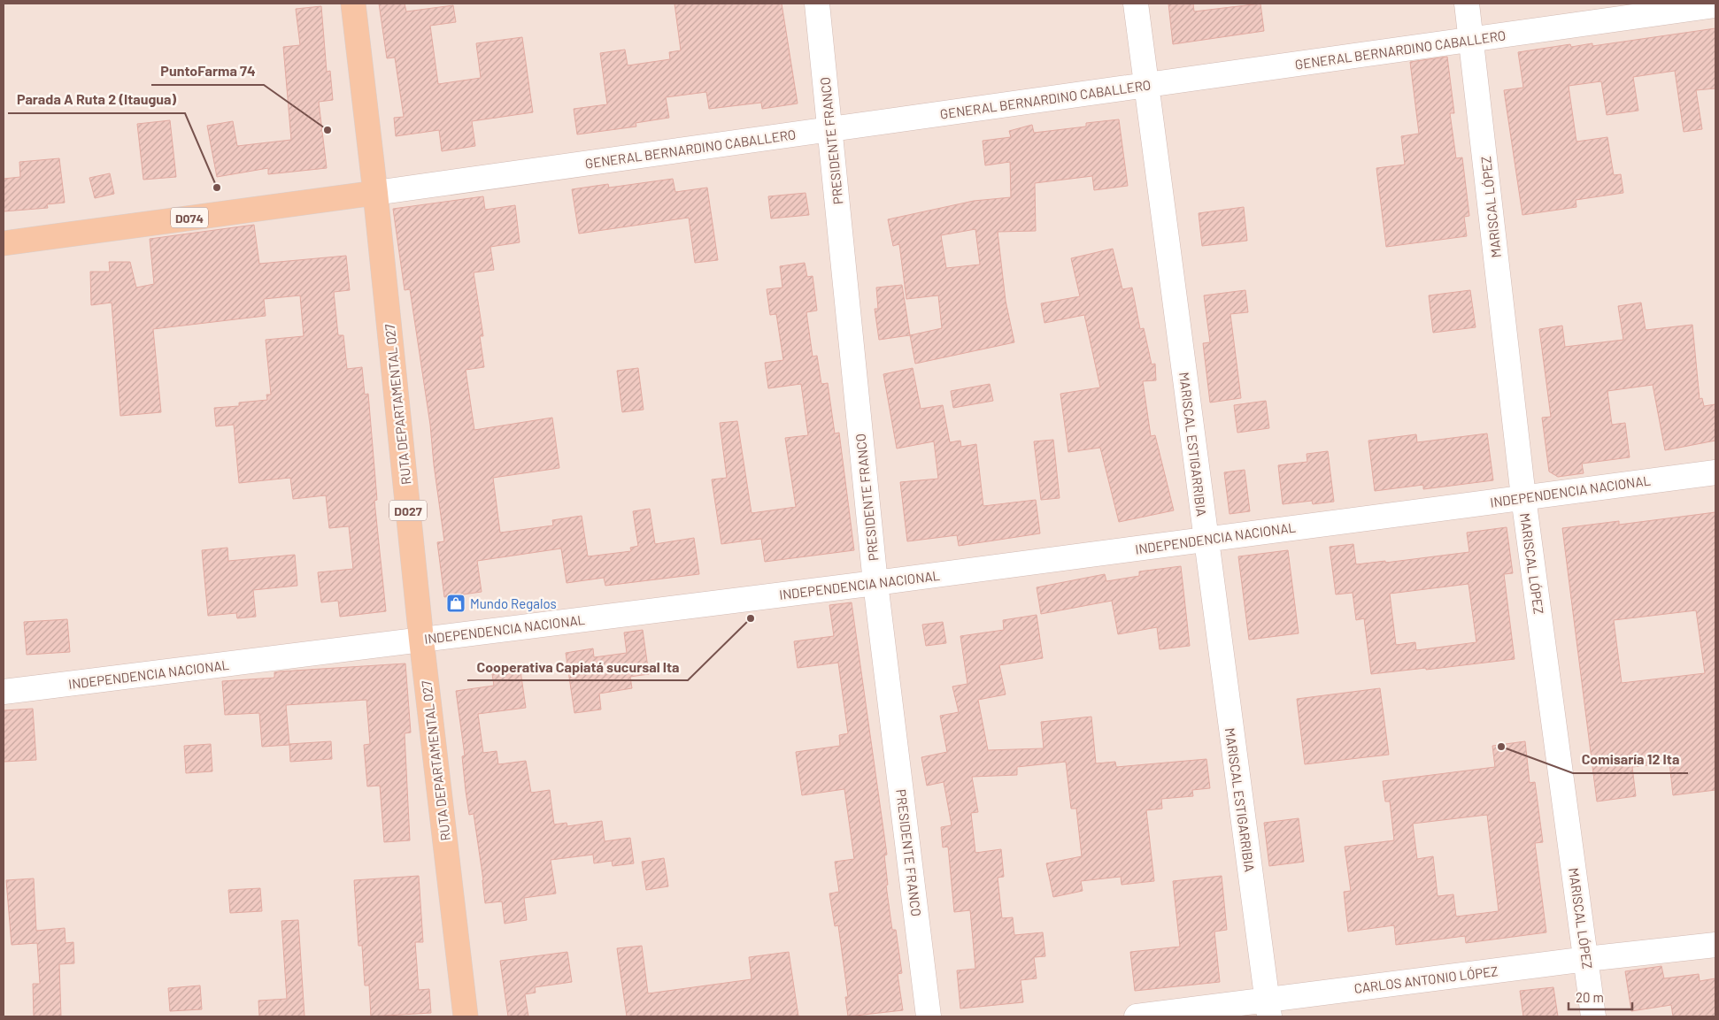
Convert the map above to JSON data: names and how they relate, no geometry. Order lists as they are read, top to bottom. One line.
{"streets":{"main road":["D074","RUTA DEPARTAMENTAL 027","D027"],"street":["GENERAL BERNARDINO CABALLERO","PRESIDENTE FRANCO","MARISCAL LÓPEZ","MARISCAL ESTIGARRIBIA","INDEPENDENCIA NACIONAL","CARLOS ANTONIO LÓPEZ"]},"crossings":[["GENERAL BERNARDINO CABALLERO","PRESIDENTE FRANCO"],["GENERAL BERNARDINO CABALLERO","MARISCAL LÓPEZ"],["GENERAL BERNARDINO CABALLERO","D074"],["GENERAL BERNARDINO CABALLERO","RUTA DEPARTAMENTAL 027"],["GENERAL BERNARDINO CABALLERO","MARISCAL ESTIGARRIBIA"],["PRESIDENTE FRANCO","INDEPENDENCIA NACIONAL"],["MARISCAL LÓPEZ","INDEPENDENCIA NACIONAL"],["MARISCAL LÓPEZ","CARLOS ANTONIO LÓPEZ"],["D074","RUTA DEPARTAMENTAL 027"],["RUTA DEPARTAMENTAL 027","INDEPENDENCIA NACIONAL"],["MARISCAL ESTIGARRIBIA","INDEPENDENCIA NACIONAL"],["MARISCAL ESTIGARRIBIA","CARLOS ANTONIO LÓPEZ"]],"places":{"other":["PuntoFarma 74","Parada A Ruta 2 (Itaugua)","Cooperativa Capiatá sucursal Ita","Comisaría 12 Ita"],"shop":["Mundo Regalos"]},"scale_bar":"20 m"}
